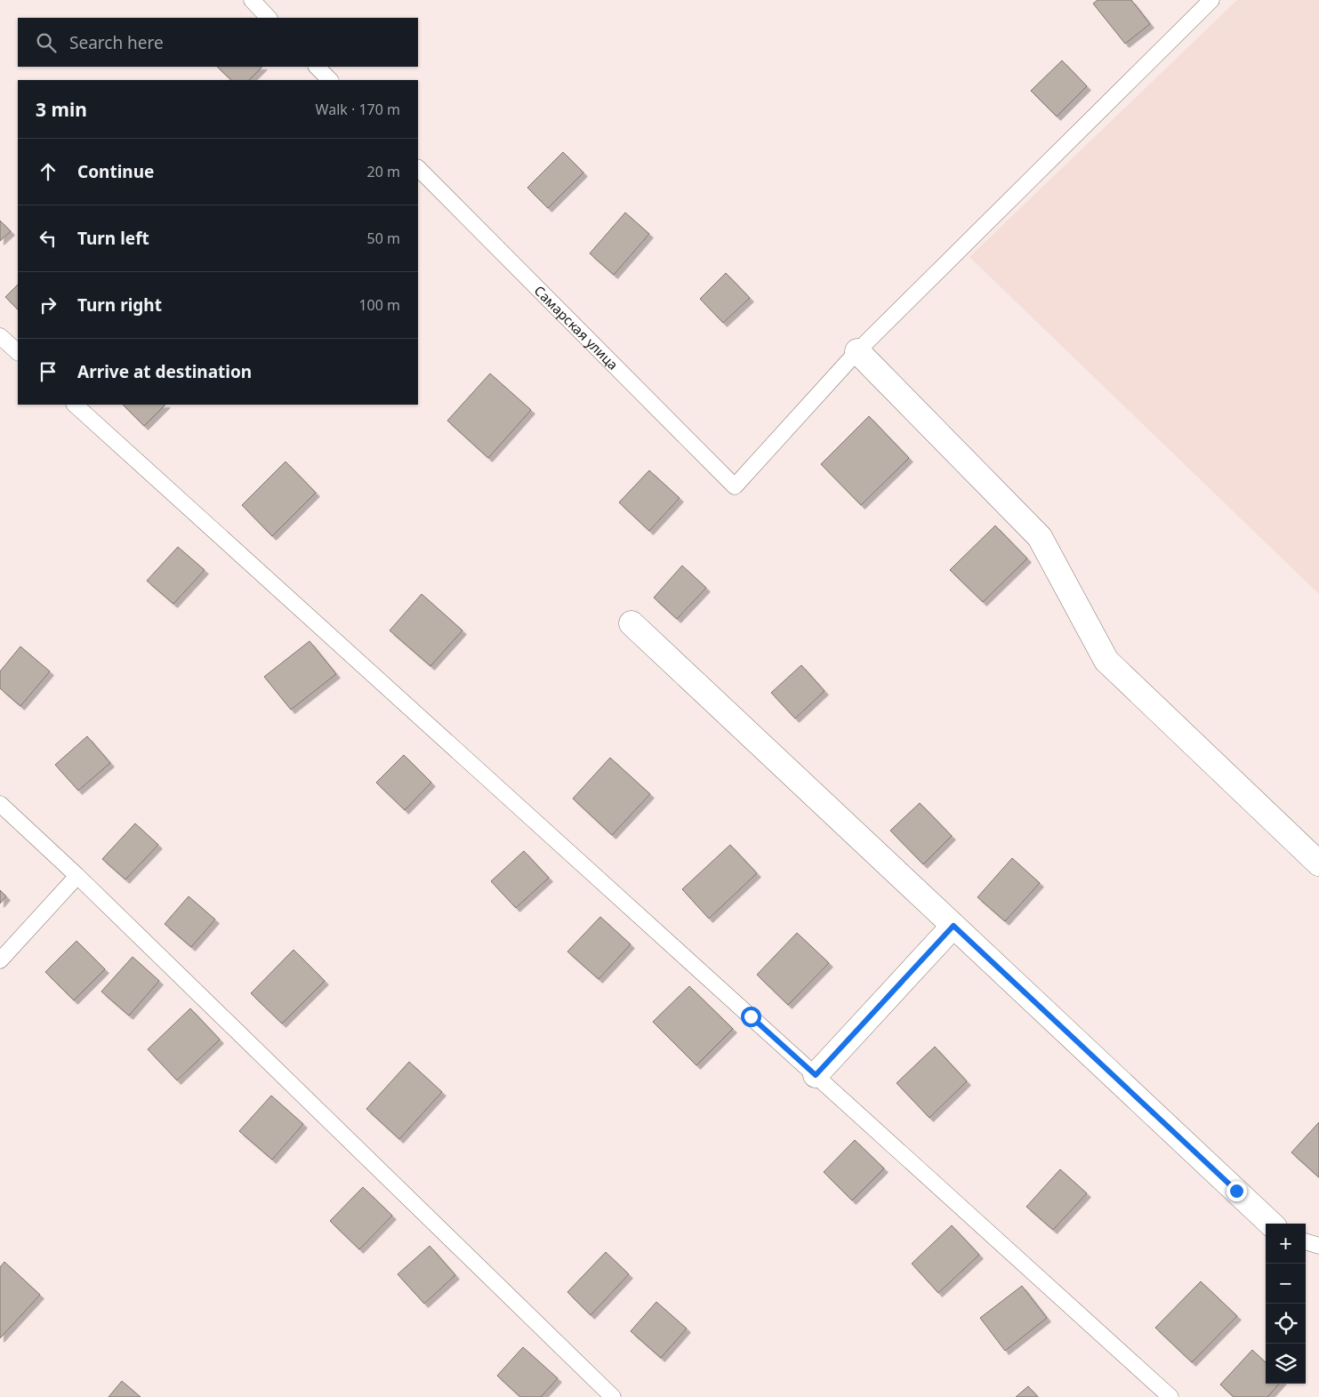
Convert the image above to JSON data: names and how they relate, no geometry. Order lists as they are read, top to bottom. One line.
{"streets":{"lane":["Самарская улица"]},"page":{"search":"Search here","heading":["3 min","Walk · 170 m"],"list":[["Continue","20 m"],["Turn left","50 m"],["Turn right","100 m"],"Arrive at destination"],"map_buttons":["+","−"]}}
